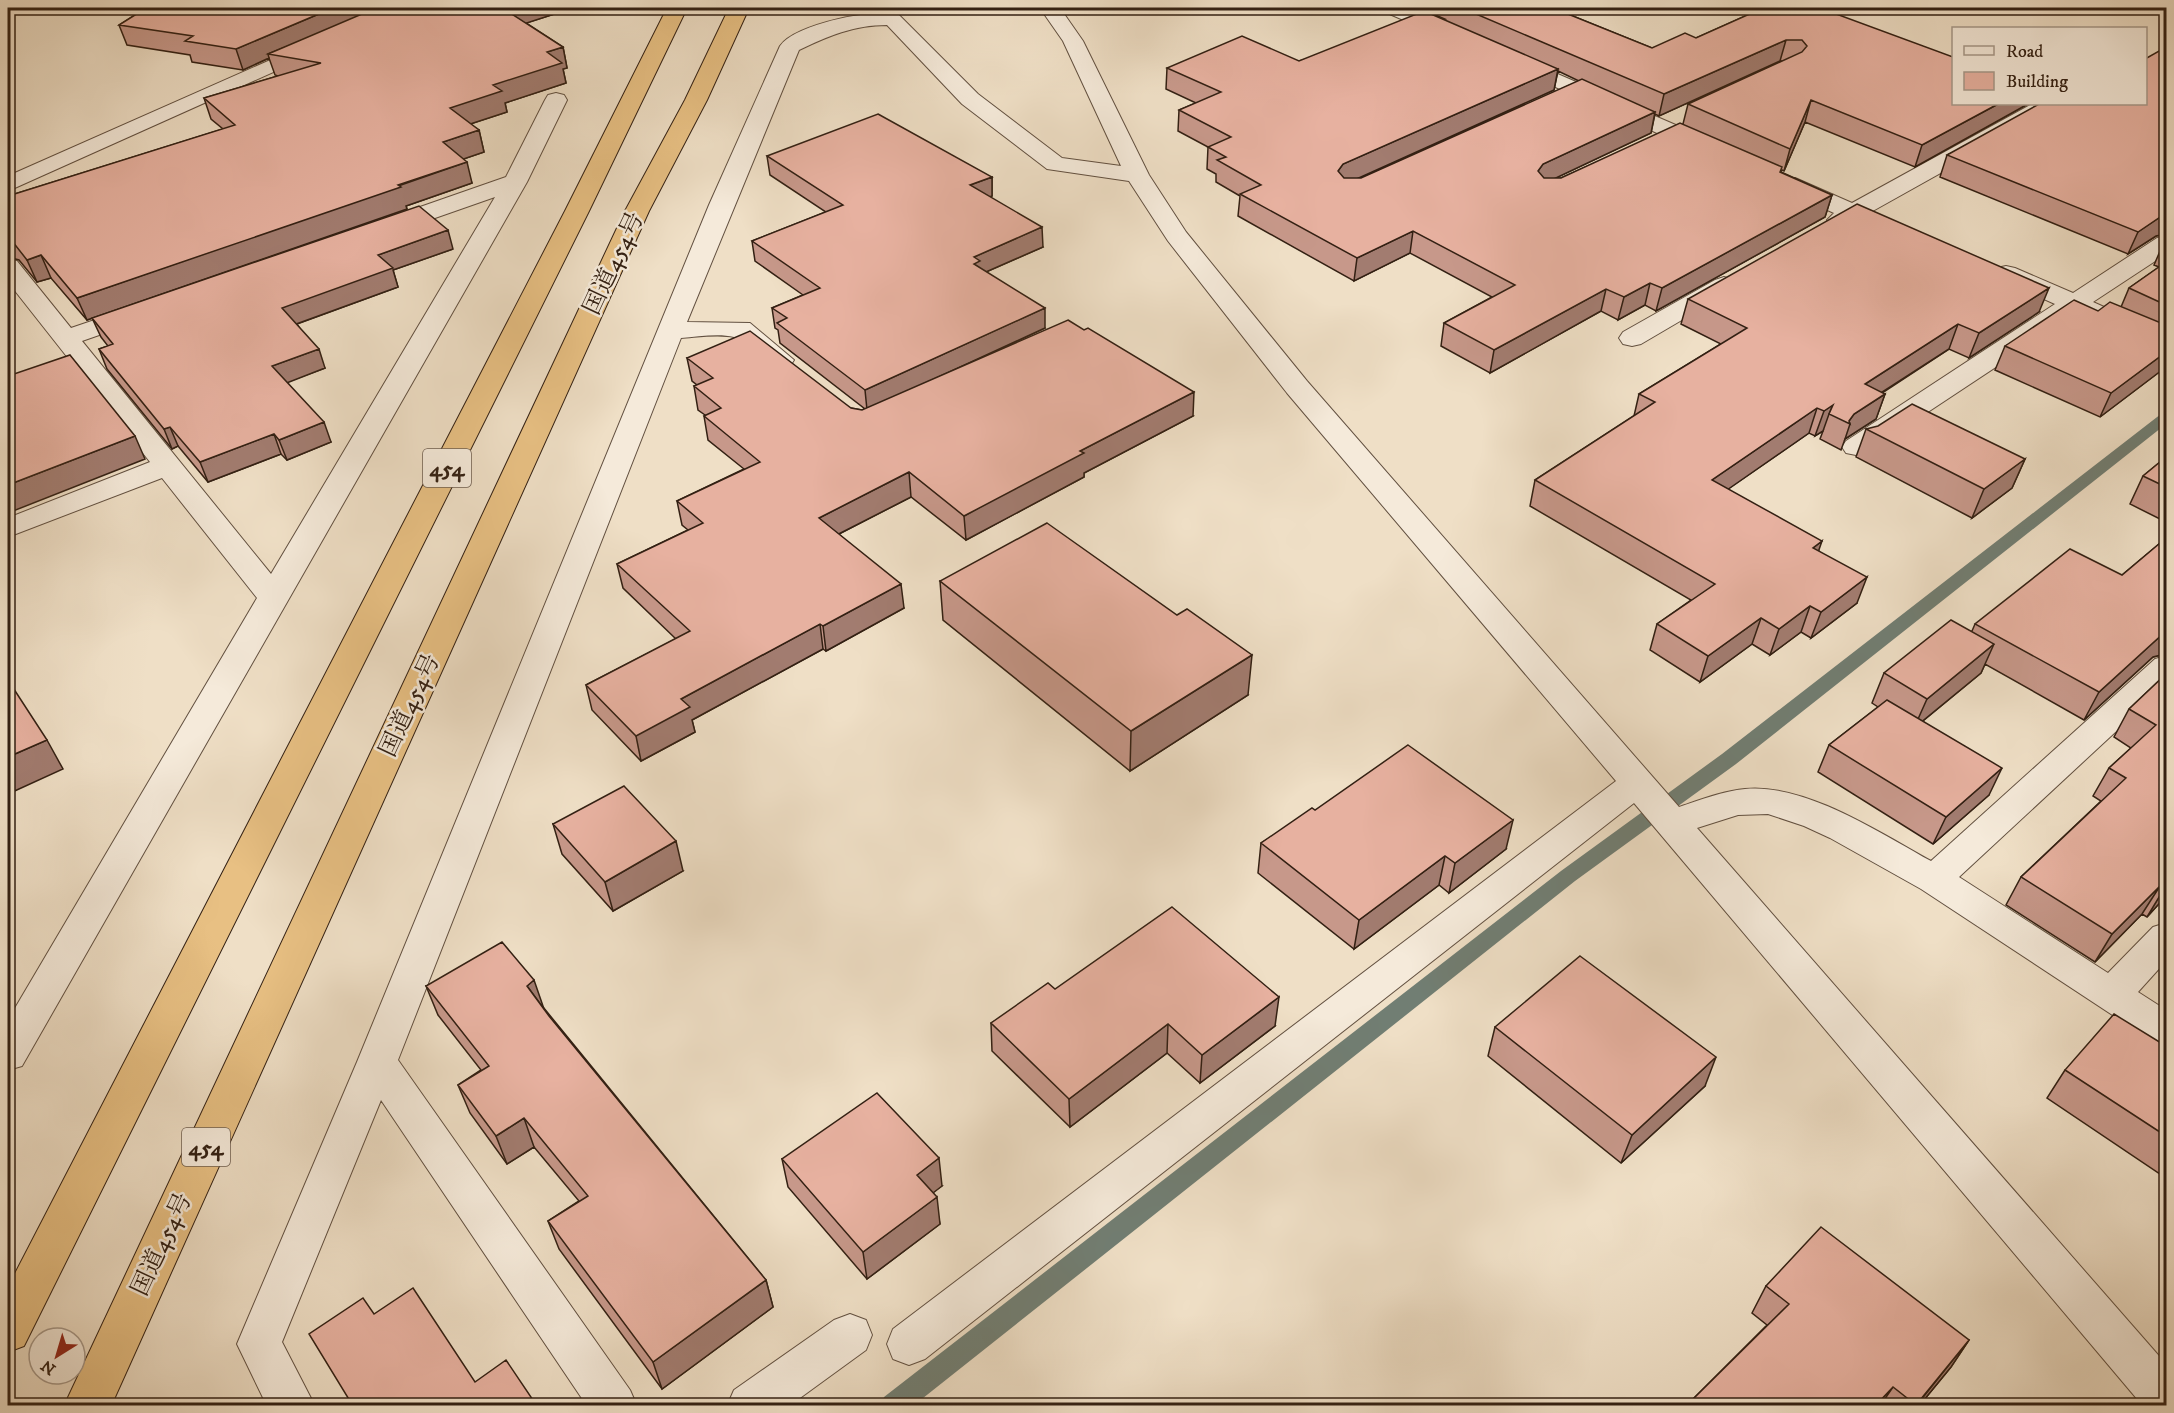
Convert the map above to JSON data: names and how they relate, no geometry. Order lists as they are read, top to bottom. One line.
{"streets":{"highway":["国道454号","454"]},"legend":["Road","Building"],"north":"bottom left"}
